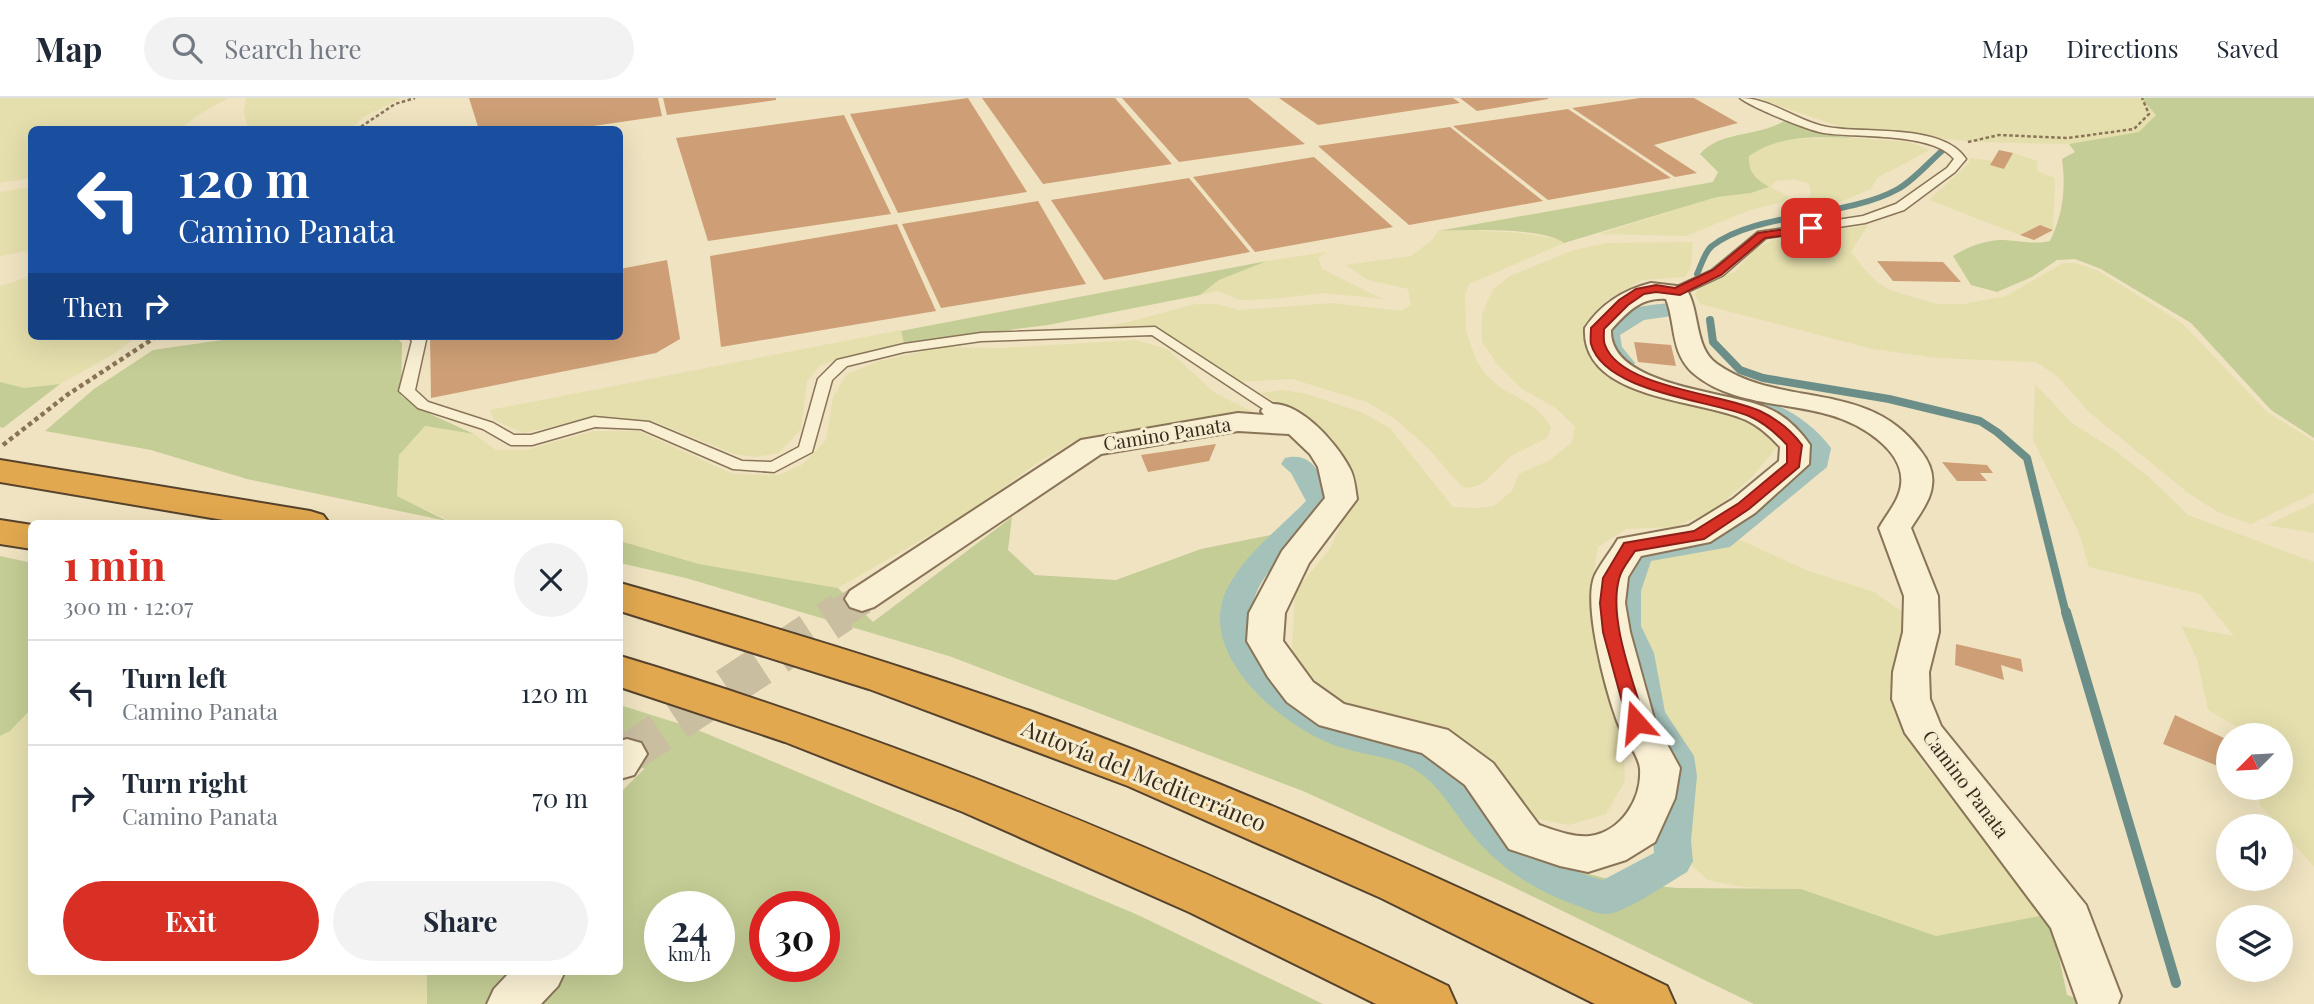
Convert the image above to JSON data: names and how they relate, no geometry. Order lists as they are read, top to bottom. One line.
{"streets":{"highway":["Autovía del Mediterráneo"],"street":["Camino Panata"]},"north":"bottom left","page":{"header":"Map","search":"Search here","nav":["Map","Directions","Saved"],"turn":["120 m","Camino Panata"],"then":"Then","heading":["1 min","300 m · 12:07"],"list":[{"name":"Turn left","note":"Camino Panata","value":"120 m"},{"name":"Turn right","note":"Camino Panata","value":"70 m"}],"buttons":["Exit","Share"],"speed":"24 km/h","limit":"30"}}
